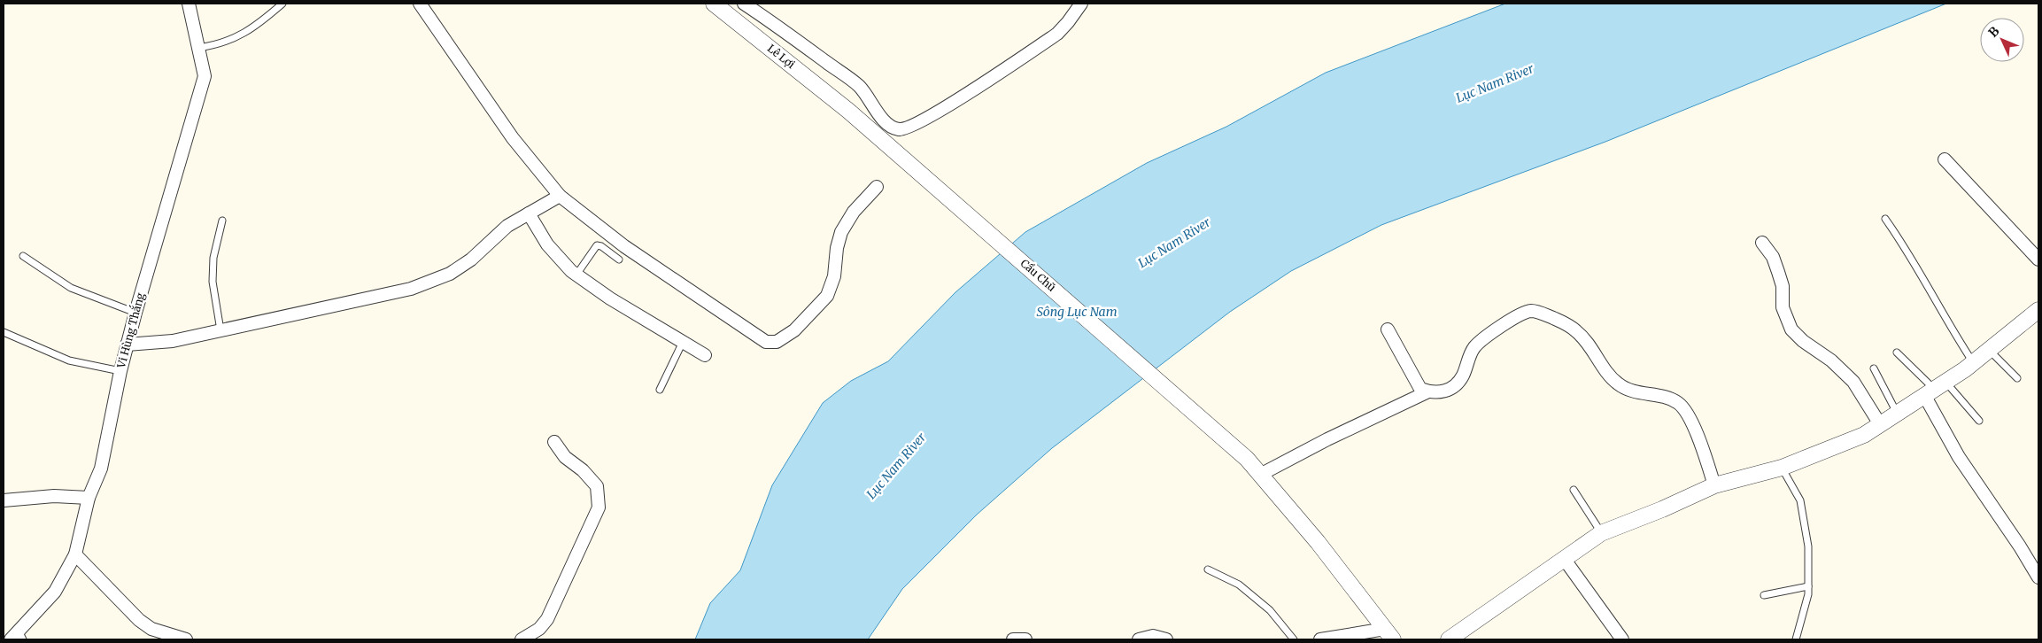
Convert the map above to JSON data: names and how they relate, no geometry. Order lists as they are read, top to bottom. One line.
{"streets":{"street":["Lê Lợi","Cầu Chũ","Vi Hùng Thắng"]},"crossings":[["Lê Lợi","Cầu Chũ"]],"water":["Lục Nam River","Sông Lục Nam"],"north":"top left"}
